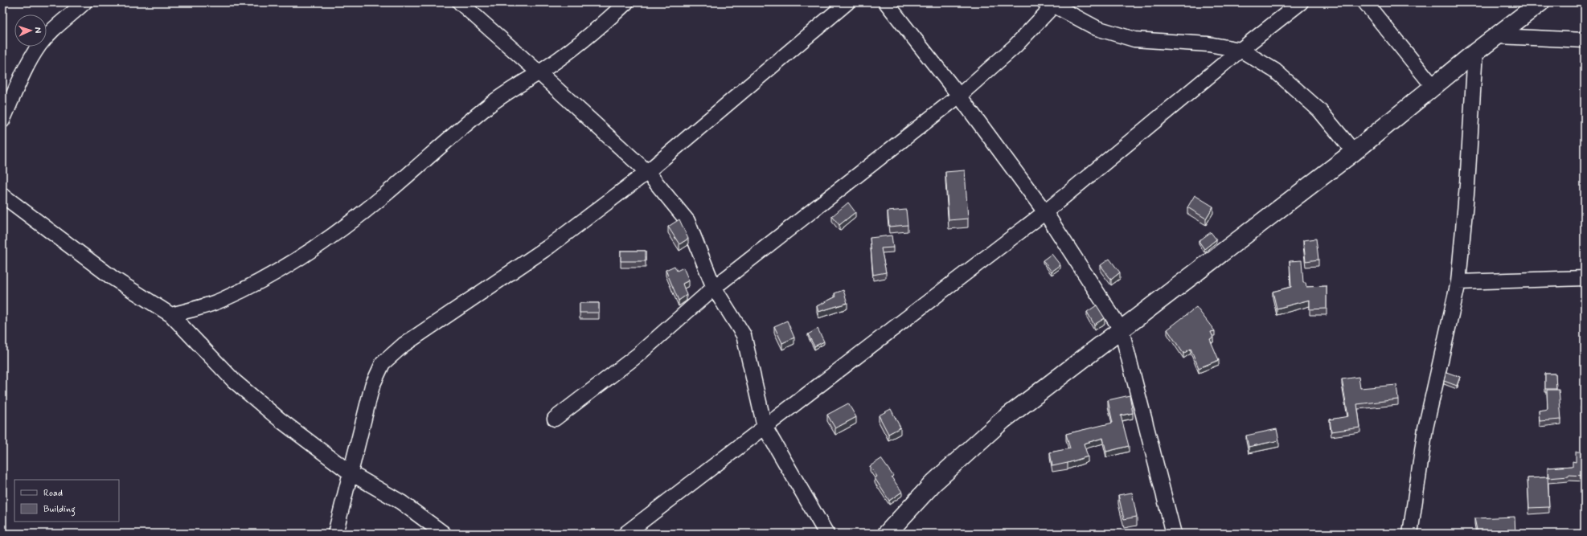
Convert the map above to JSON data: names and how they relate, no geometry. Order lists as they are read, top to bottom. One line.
{"legend":["Road","Building"],"north":"right"}
